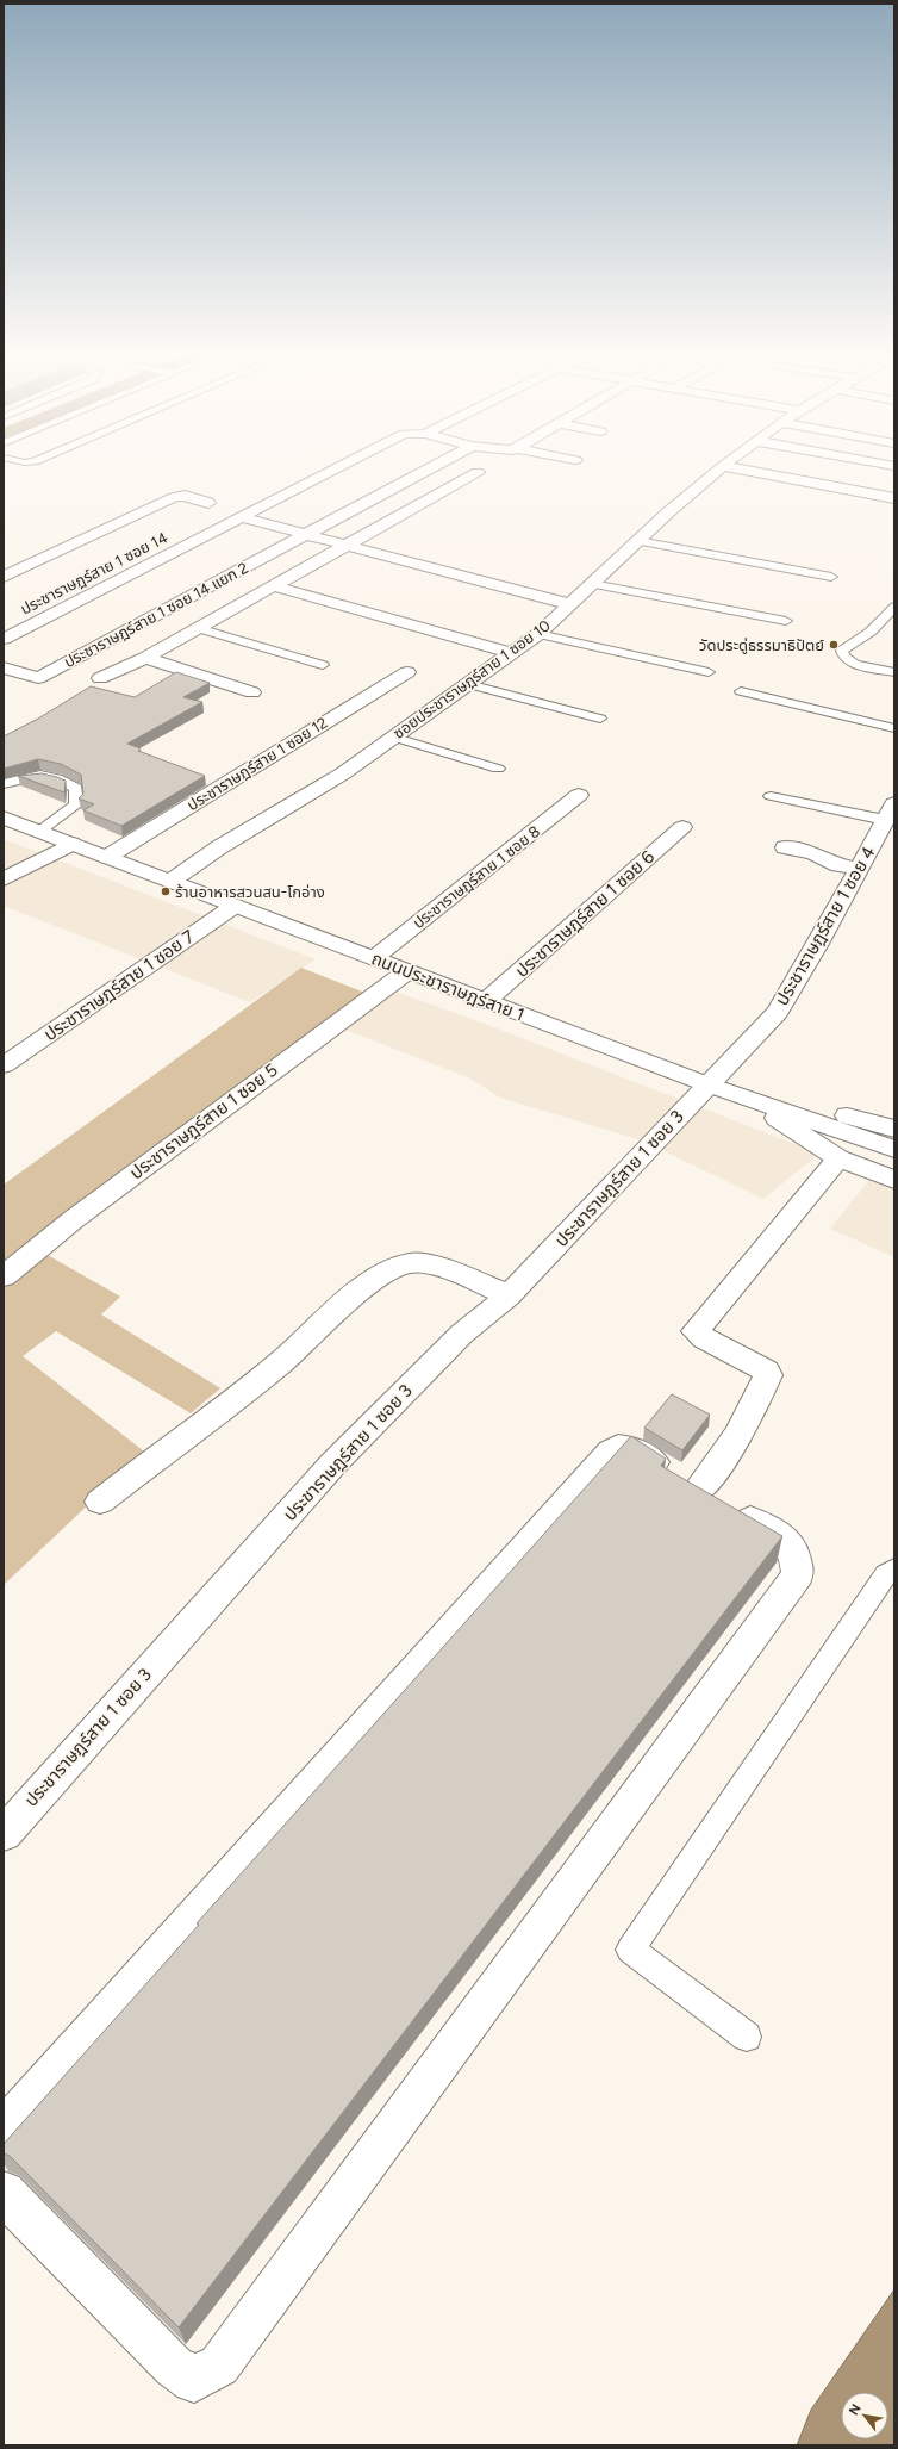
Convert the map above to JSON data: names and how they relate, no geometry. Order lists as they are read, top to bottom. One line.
{"streets":{"street":["ประชาราษฎร์สาย 1 ซอย 14","ประชาราษฎร์สาย 1 ซอย 14 แยก 2","ซอยประชาราษฎร์สาย 1 ซอย 10","ประชาราษฎร์สาย 1 ซอย 12","ประชาราษฎร์สาย 1 ซอย 8","ประชาราษฎร์สาย 1 ซอย 6","ประชาราษฎร์สาย 1 ซอย 4","ประชาราษฎร์สาย 1 ซอย 7","ถนนประชาราษฎร์สาย 1","ประชาราษฎร์สาย 1 ซอย 5","ประชาราษฎร์สาย 1 ซอย 3"]},"crossings":[["ซอยประชาราษฎร์สาย 1 ซอย 10","ถนนประชาราษฎร์สาย 1"],["ประชาราษฎร์สาย 1 ซอย 12","ถนนประชาราษฎร์สาย 1"],["ประชาราษฎร์สาย 1 ซอย 8","ถนนประชาราษฎร์สาย 1"],["ประชาราษฎร์สาย 1 ซอย 6","ถนนประชาราษฎร์สาย 1"],["ประชาราษฎร์สาย 1 ซอย 4","ถนนประชาราษฎร์สาย 1"],["ประชาราษฎร์สาย 1 ซอย 4","ประชาราษฎร์สาย 1 ซอย 3"],["ประชาราษฎร์สาย 1 ซอย 7","ถนนประชาราษฎร์สาย 1"],["ถนนประชาราษฎร์สาย 1","ประชาราษฎร์สาย 1 ซอย 5"],["ถนนประชาราษฎร์สาย 1","ประชาราษฎร์สาย 1 ซอย 3"]],"places":["วัดประดู่ธรรมาธิปัตย์","ร้านอาหารสวนสน-โกอ่าง"],"north":"top left"}
